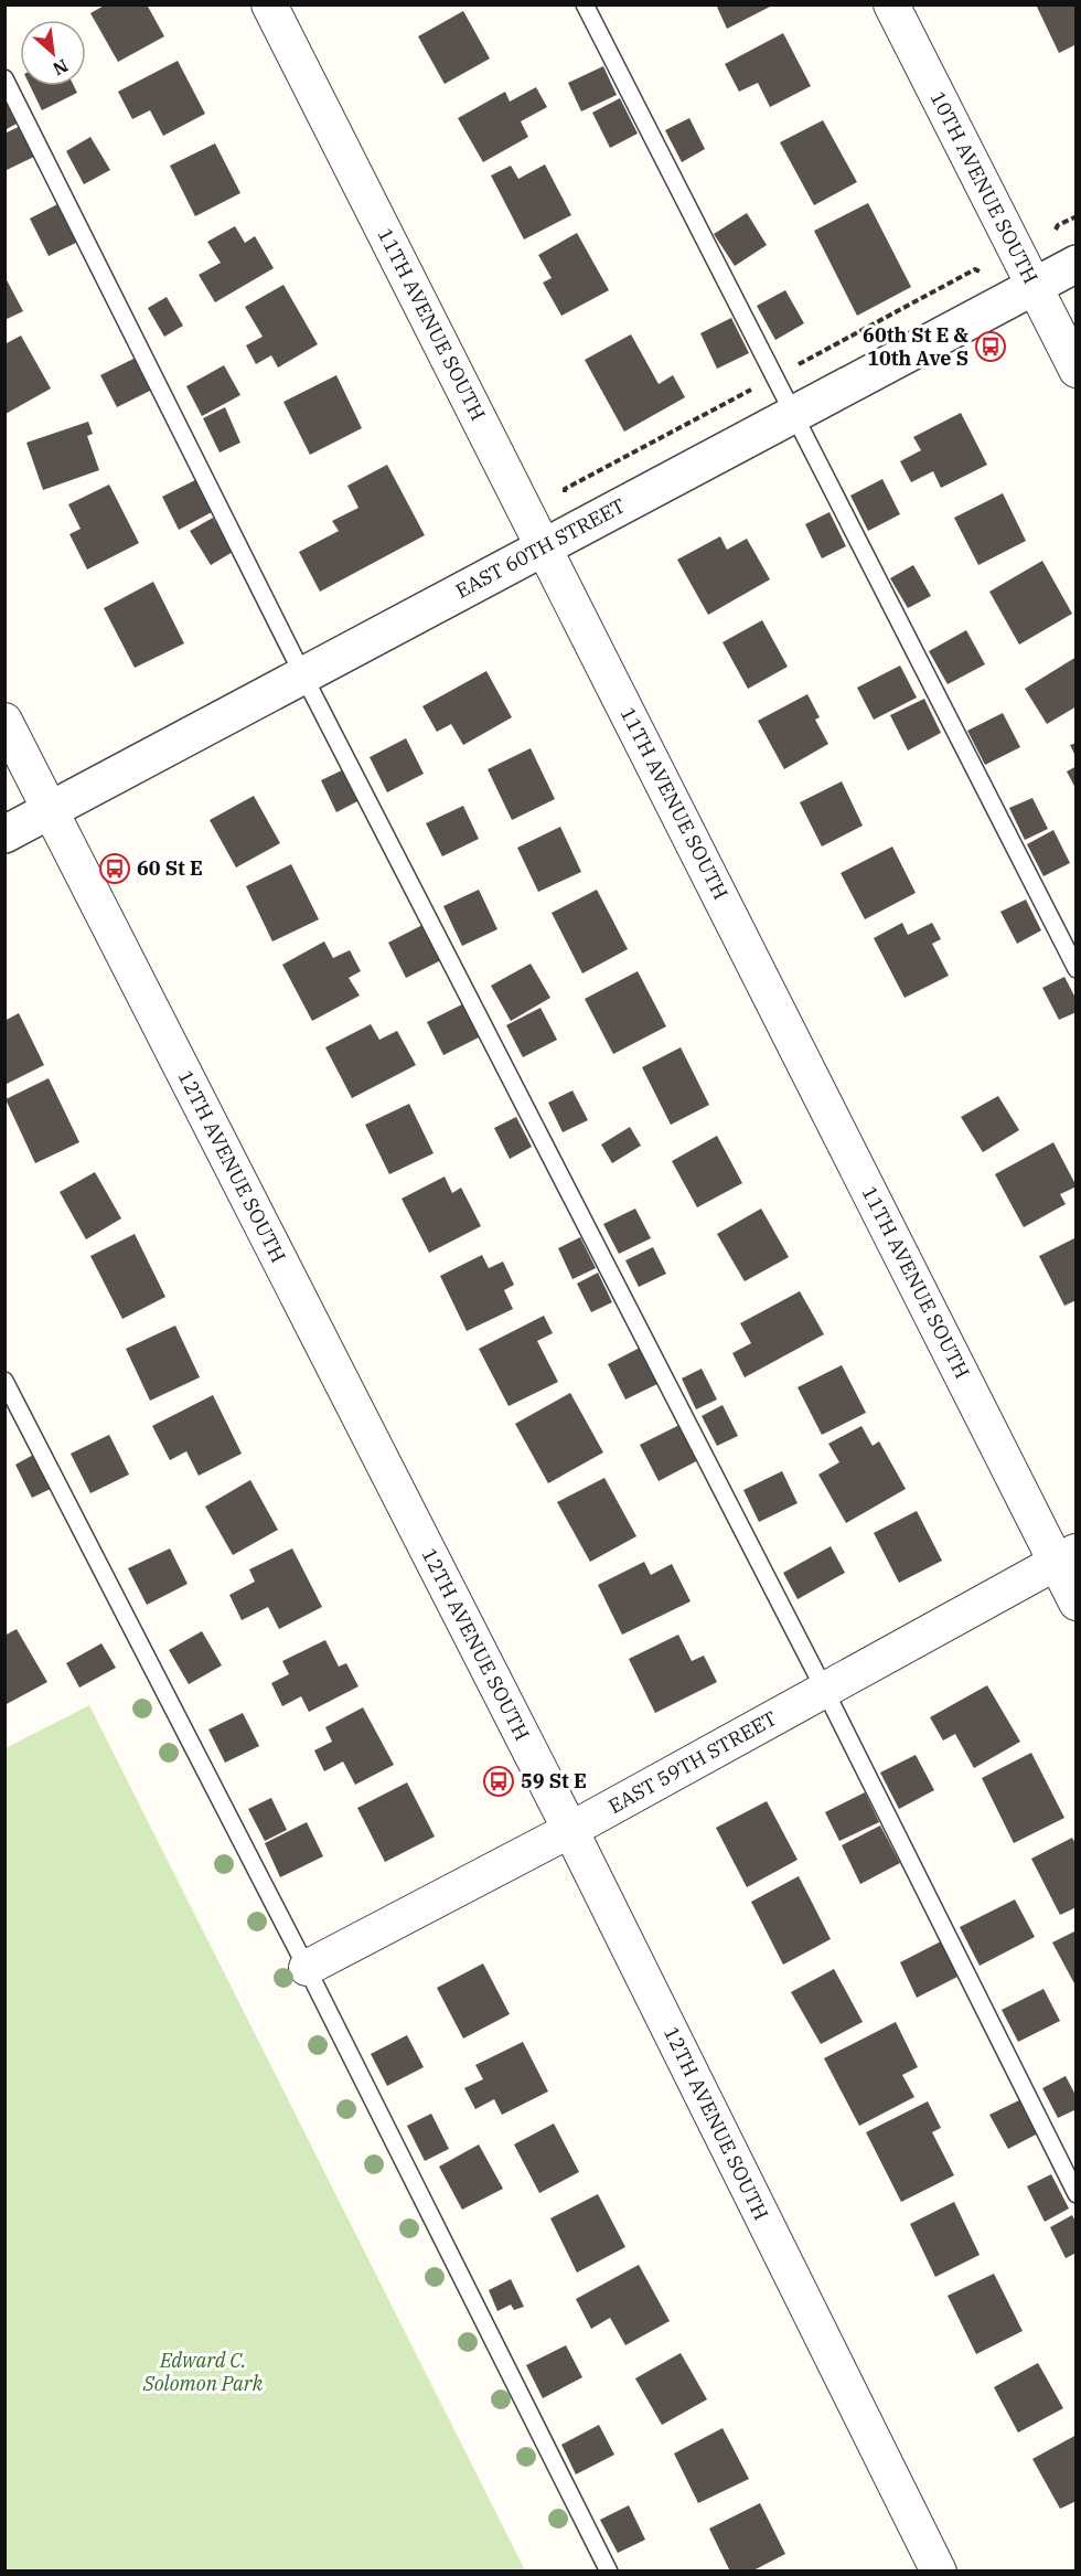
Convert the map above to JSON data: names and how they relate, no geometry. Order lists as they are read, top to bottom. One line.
{"streets":{"street":["10TH AVENUE SOUTH","11TH AVENUE SOUTH","EAST 60TH STREET","12TH AVENUE SOUTH","EAST 59TH STREET"]},"crossings":[["10TH AVENUE SOUTH","EAST 60TH STREET"],["11TH AVENUE SOUTH","EAST 60TH STREET"],["11TH AVENUE SOUTH","EAST 59TH STREET"],["EAST 60TH STREET","12TH AVENUE SOUTH"],["12TH AVENUE SOUTH","EAST 59TH STREET"]],"parks":["Edward C. Solomon Park"],"places":{"bus stop":["60th St E & 10th Ave S","60 St E","59 St E"]},"north":"bottom right"}
